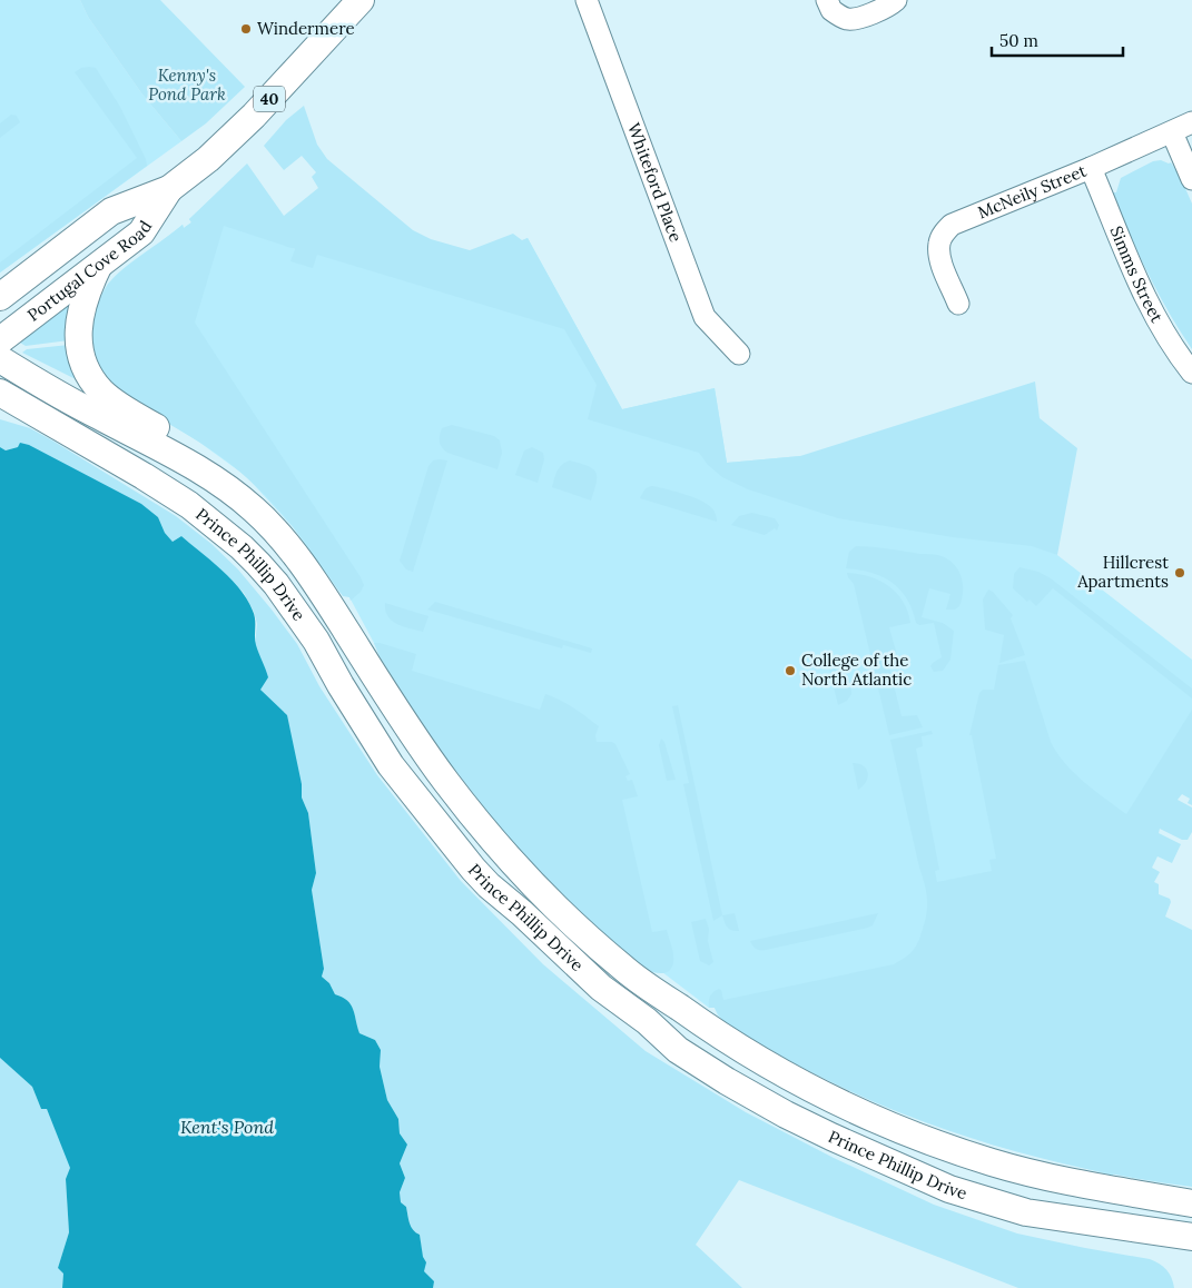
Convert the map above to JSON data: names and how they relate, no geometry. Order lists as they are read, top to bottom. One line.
{"streets":{"main road":["40","Portugal Cove Road","Prince Phillip Drive"],"street":["Whiteford Place","McNeily Street","Simms Street"]},"crossings":[["McNeily Street","Simms Street"]],"water":["Kent's Pond"],"parks":["Kenny's Pond Park"],"places":["Windermere","Hillcrest Apartments","College of the North Atlantic"],"scale_bar":"50 m"}
